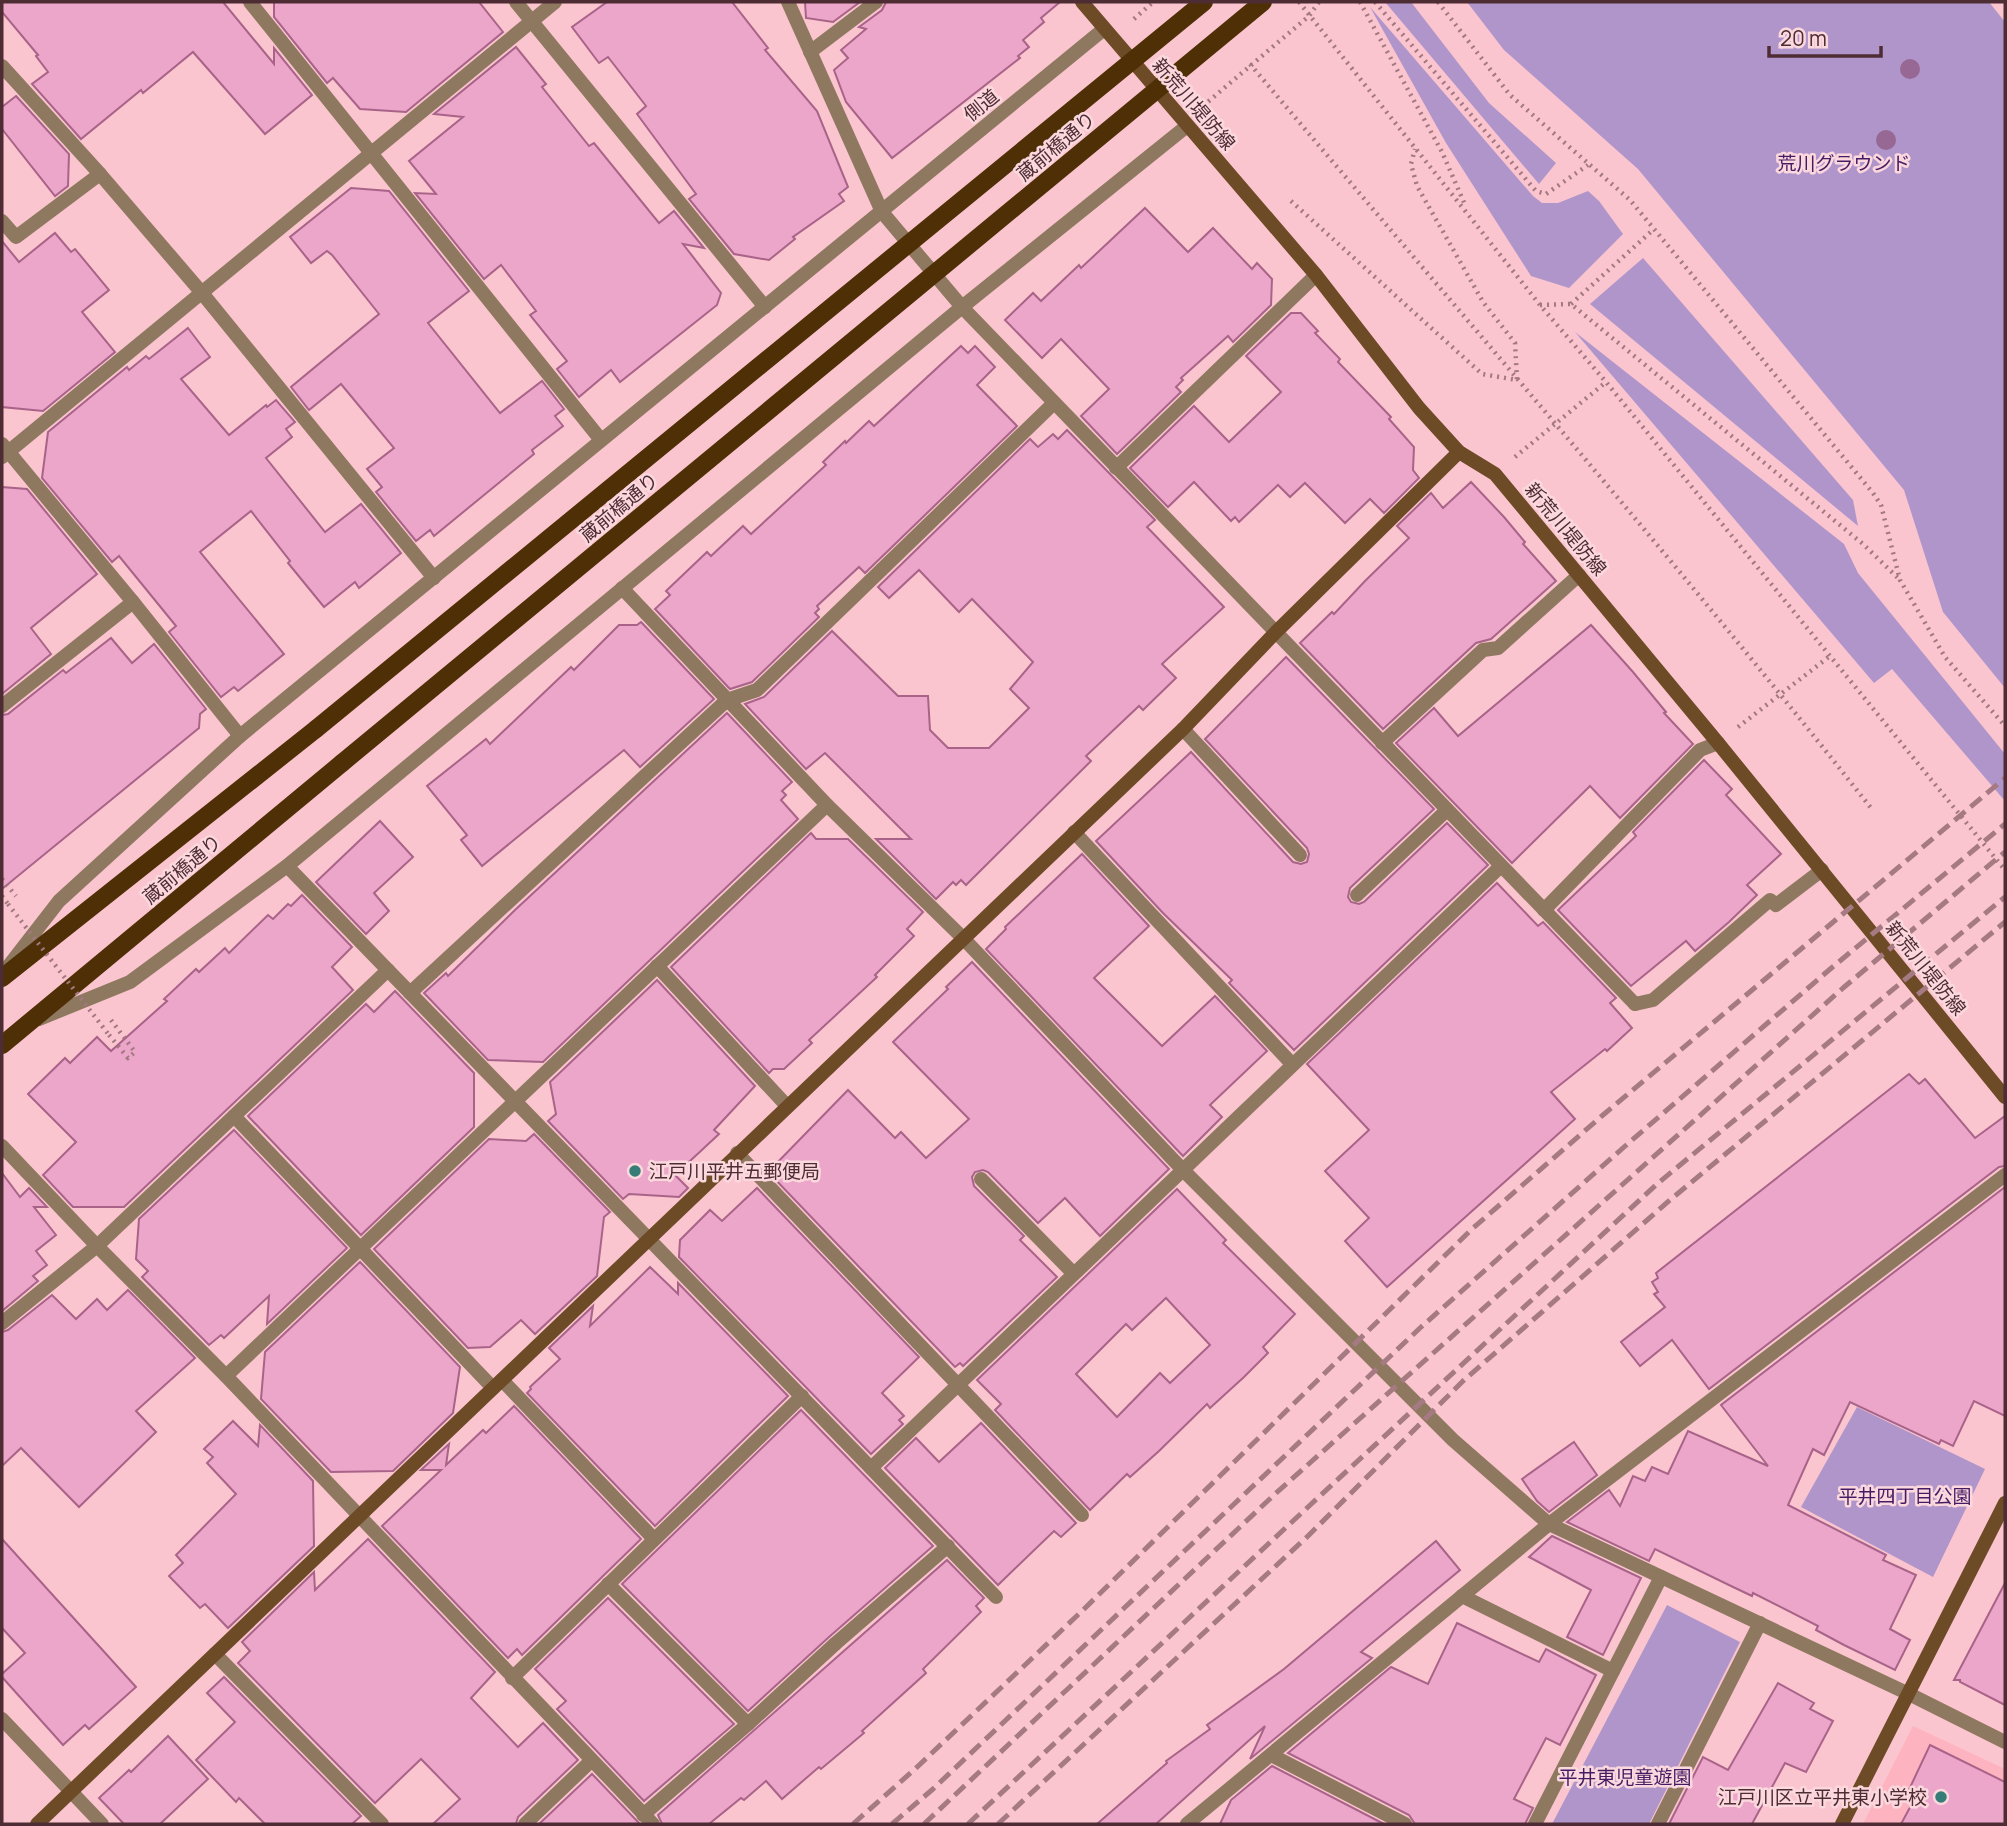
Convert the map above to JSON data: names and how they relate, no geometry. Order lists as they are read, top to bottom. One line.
{"streets":{"main road":["蔵前橋通り"],"street":["新荒川堤防線","側道"]},"crossings":[["新荒川堤防線","側道"],["側道","蔵前橋通り"]],"parks":["荒川グラウンド","平井四丁目公園","平井東児童遊園"],"places":["江戸川平井五郵便局","江戸川区立平井東小学校"],"scale_bar":"20 m"}
